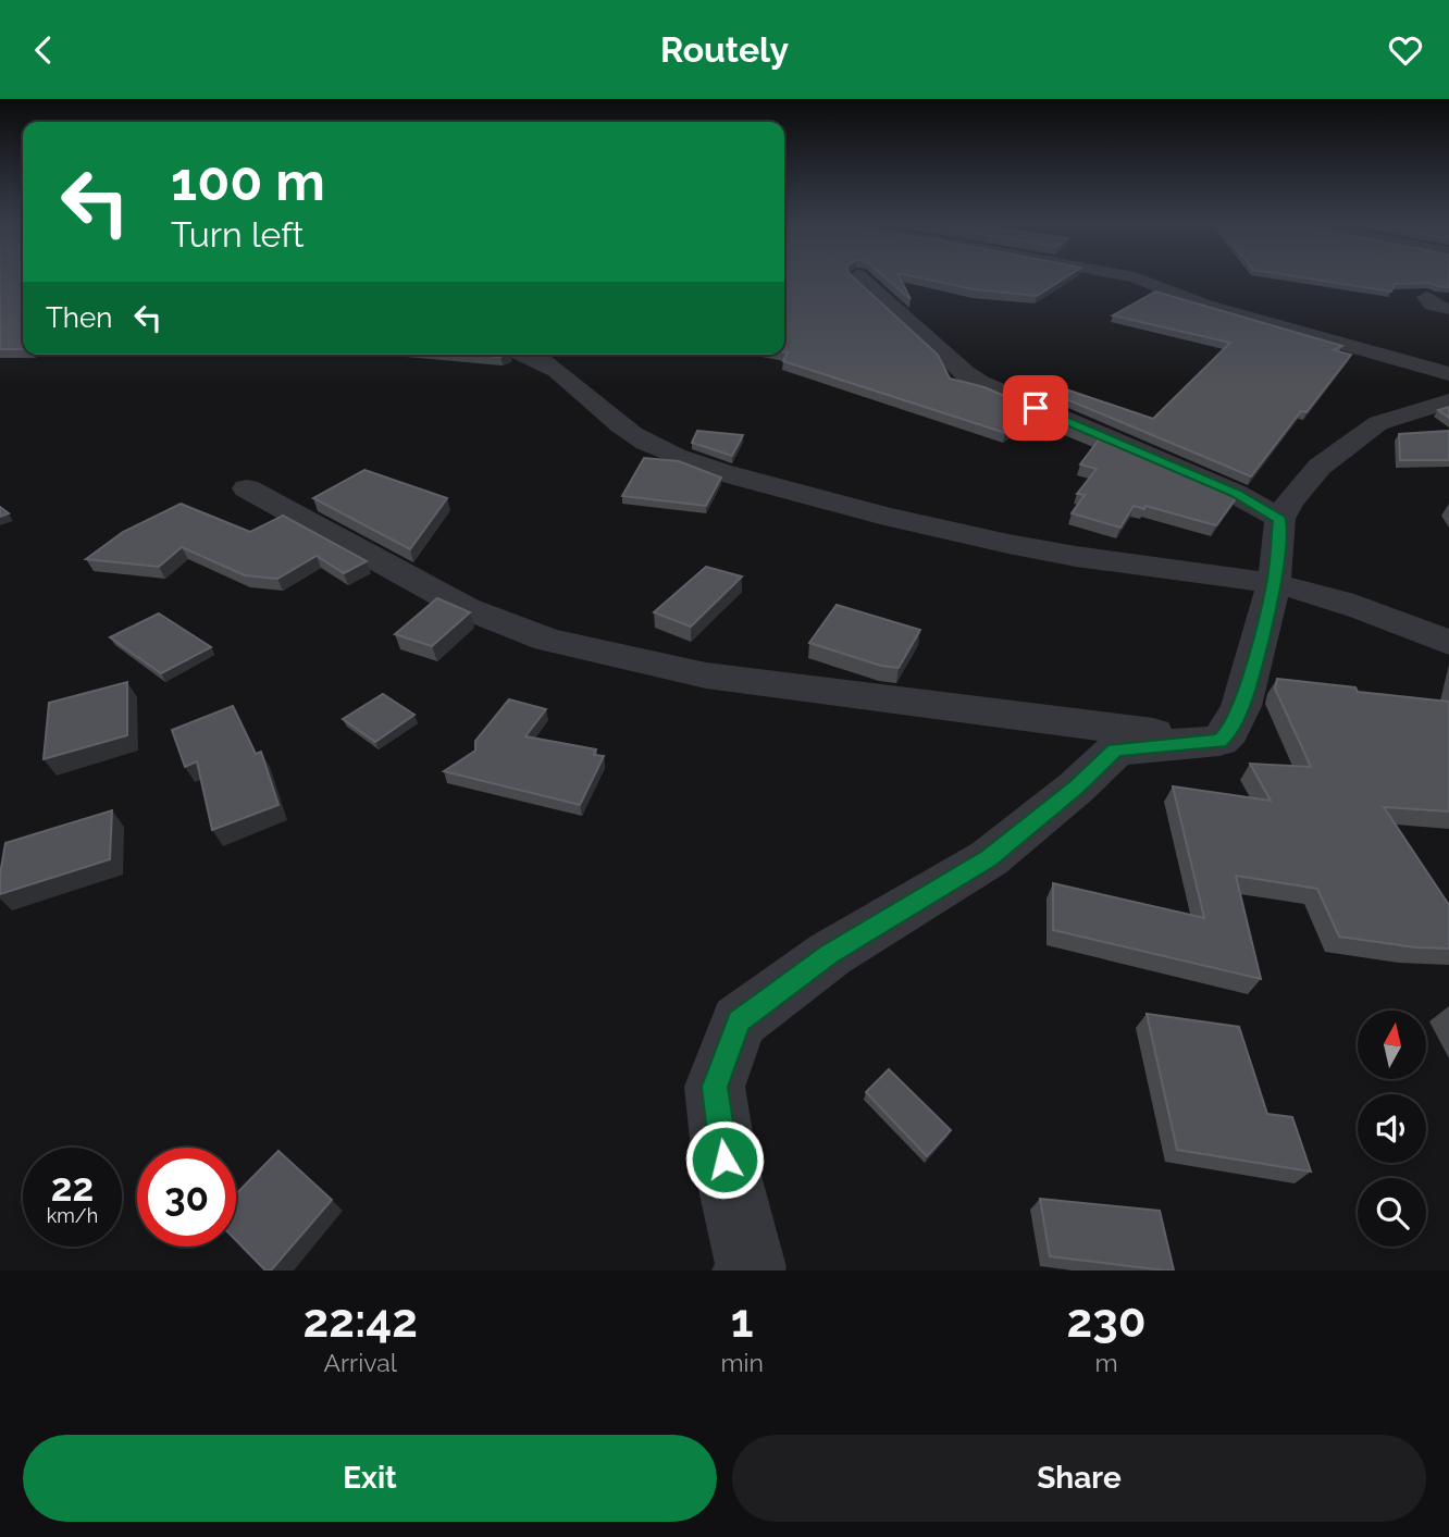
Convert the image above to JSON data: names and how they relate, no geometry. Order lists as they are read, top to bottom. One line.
{"north":"top","page":{"header":"Routely","turn":["100 m","Turn left"],"then":"Then","speed":"22 km/h","limit":"30","eta":["22:42","Arrival","1","min","230","m"],"buttons":["Exit","Share"]}}
